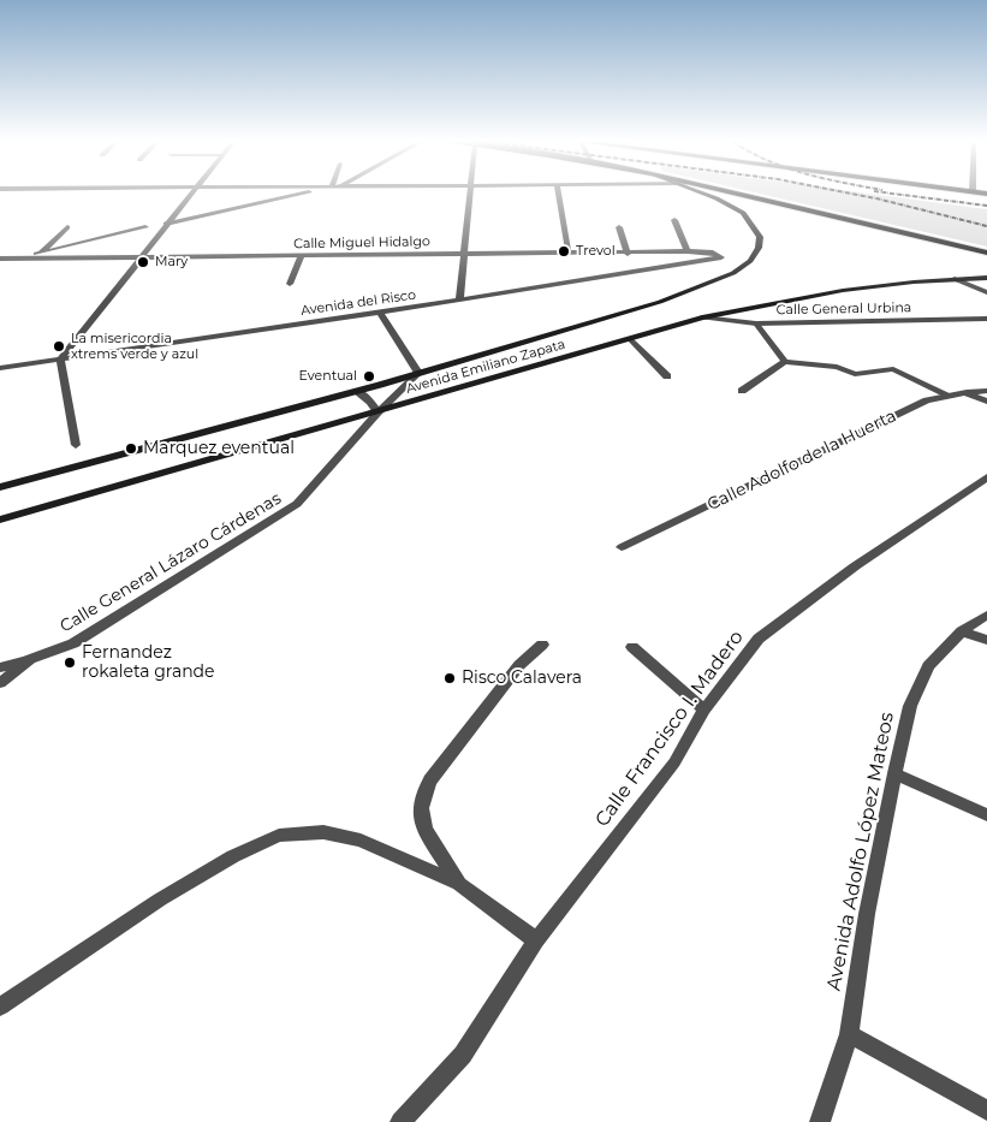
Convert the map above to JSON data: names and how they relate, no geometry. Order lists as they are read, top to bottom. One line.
{"streets":{"main road":["Avenida Emiliano Zapata"],"street":["Calle Miguel Hidalgo","Avenida del Risco","Calle General Urbina","Calle Adolfo de la Huerta","Calle General Lázaro Cárdenas","Calle Francisco I. Madero","Avenida Adolfo López Mateos"]},"crossings":[["Calle Miguel Hidalgo","Avenida del Risco"],["Calle General Urbina","Avenida Emiliano Zapata"],["Avenida Emiliano Zapata","Calle General Lázaro Cárdenas"]],"places":["Trevol","Mary","La misericordia xtrems verde y azul","Eventual","Marquez eventual","Fernandez rokaleta grande","Risco Calavera"]}
